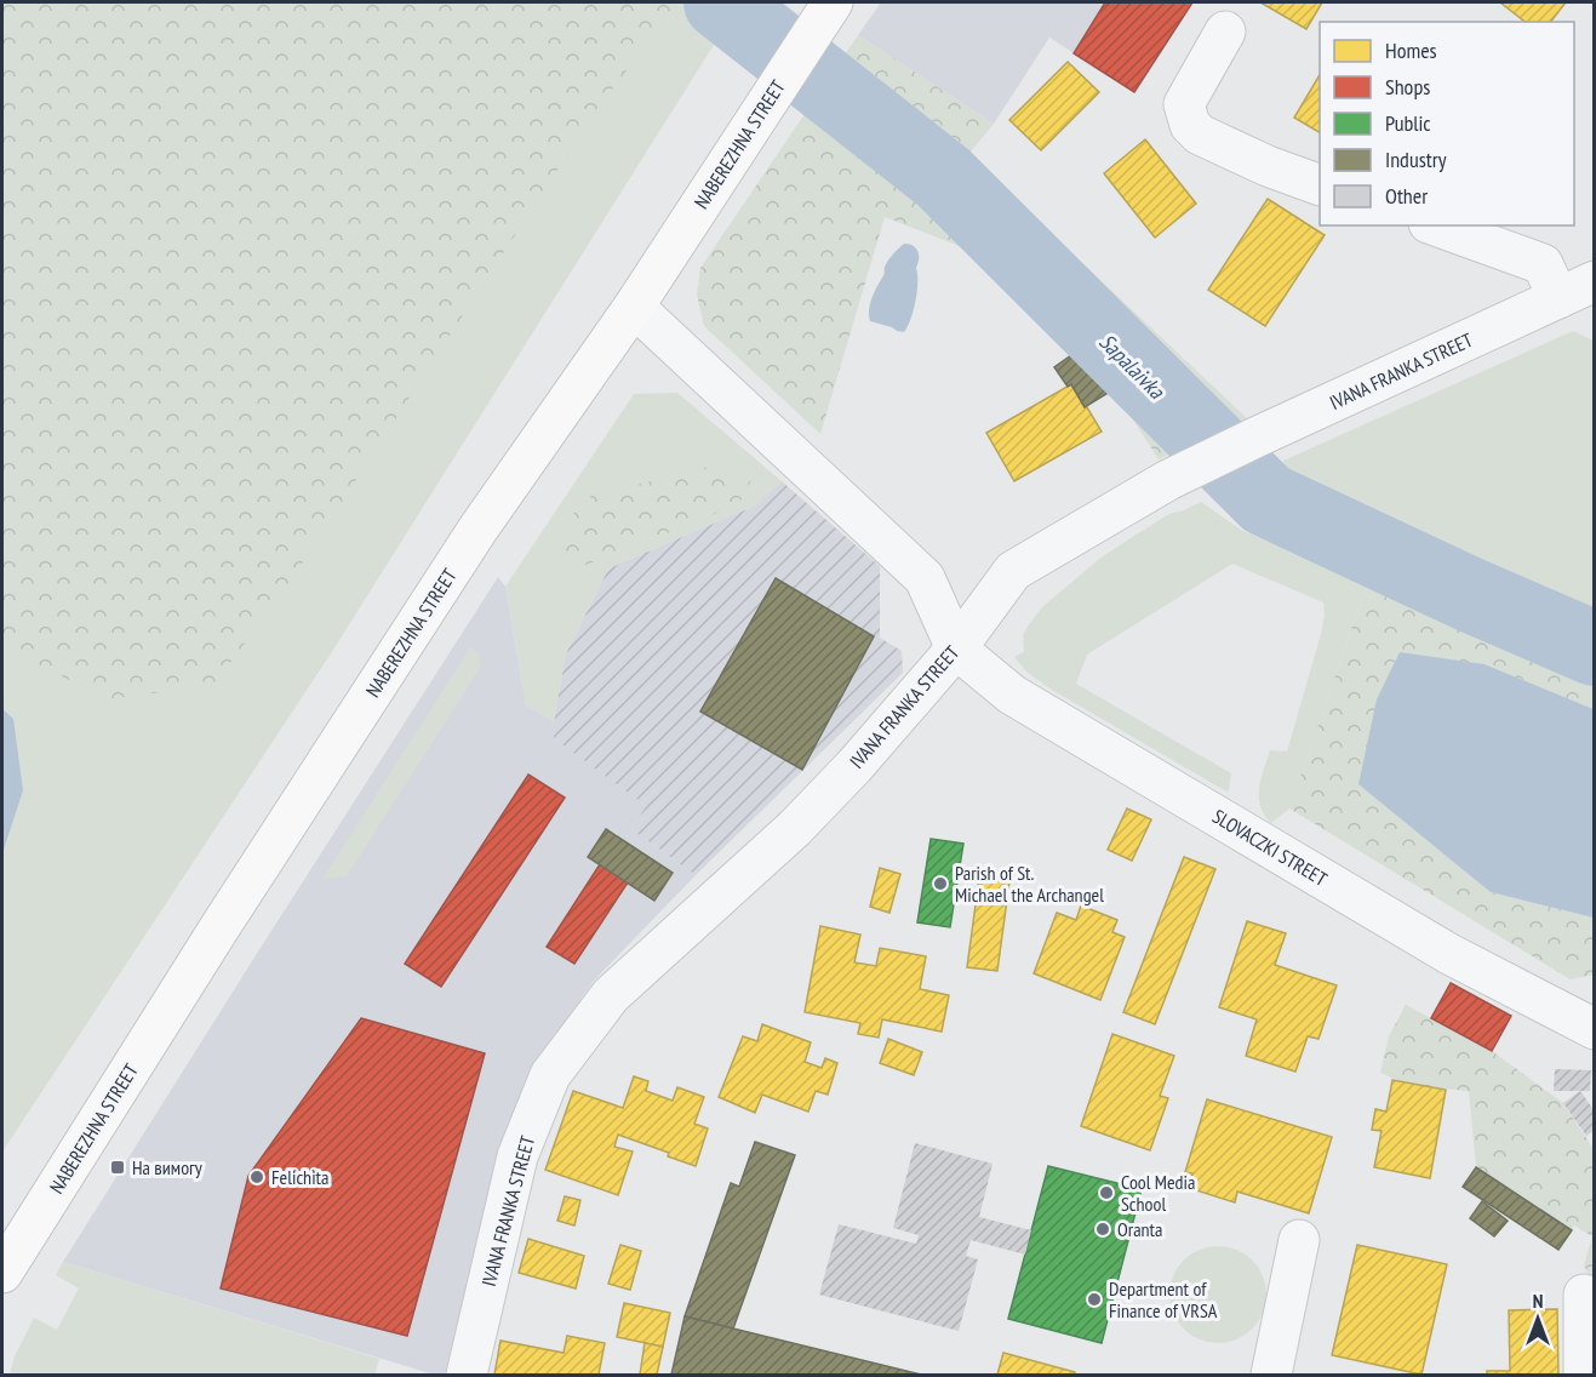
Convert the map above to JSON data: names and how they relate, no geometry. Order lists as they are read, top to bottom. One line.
{"streets":{"main road":["NABEREZHNA STREET"],"street":["IVANA FRANKA STREET","SLOVACZKI STREET"]},"crossings":[["IVANA FRANKA STREET","SLOVACZKI STREET"]],"water":["Sapalaivka"],"places":{"other":["Parish of St. Michael the Archangel","Felichita","Cool Media School","Oranta","Department of Finance of VRSA"],"transit":["На вимогу"]},"legend":["Homes","Shops","Public","Industry","Other"],"north":"top"}
